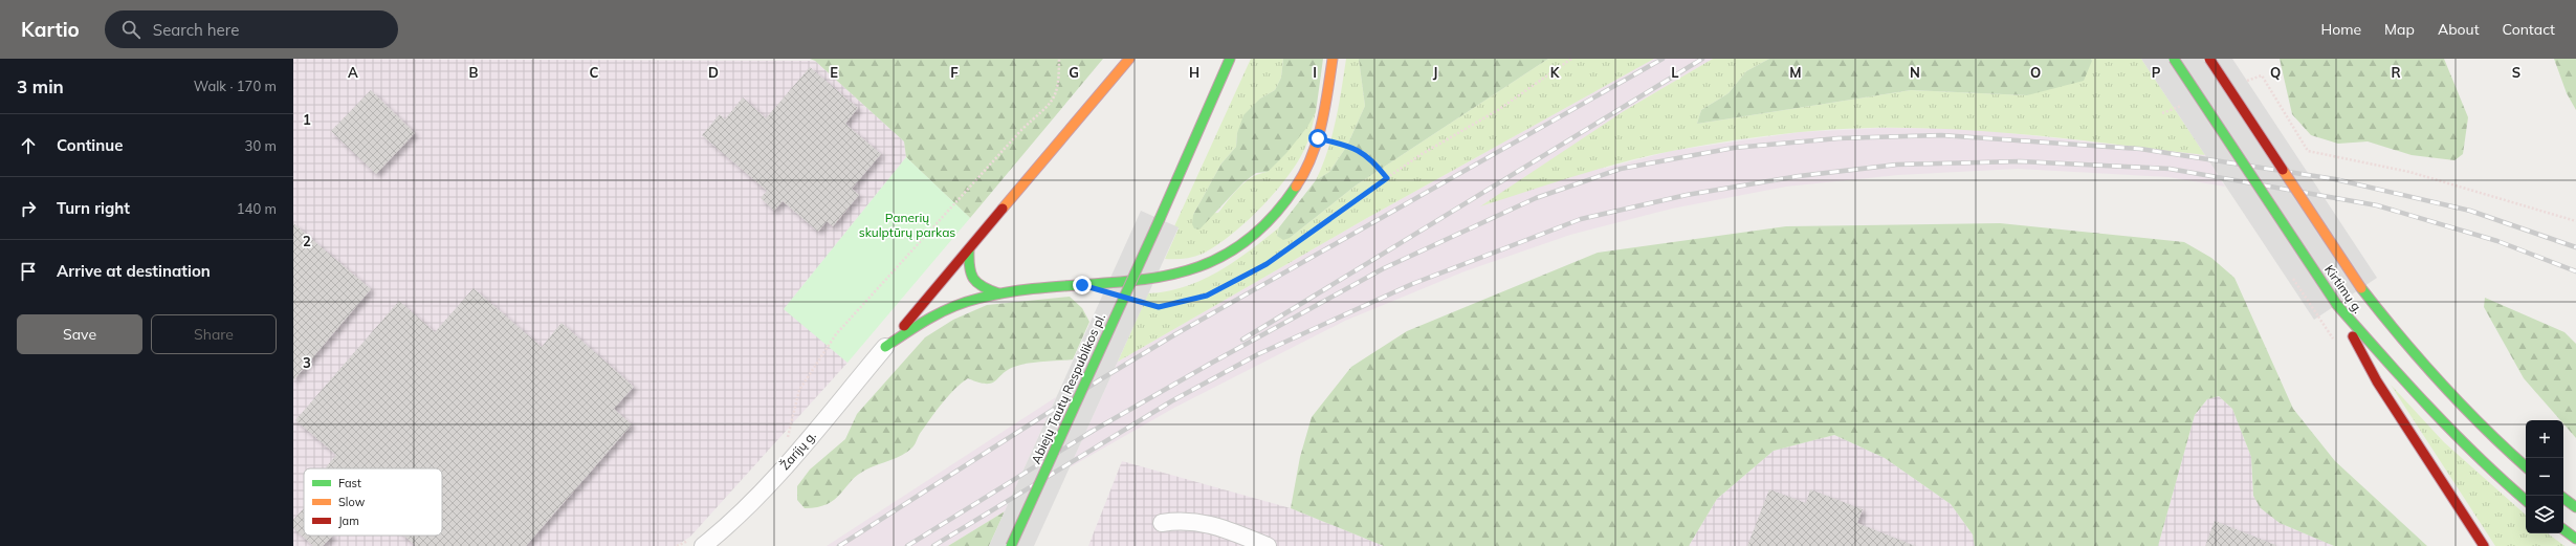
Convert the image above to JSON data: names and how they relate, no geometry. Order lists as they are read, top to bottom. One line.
{"streets":{"highway":["Kirtimų g.","Abiejų Tautų Respublikos pl."],"street":["Žarijų g."]},"parks":["Panerių skulptūrų parkas"],"legend":["Fast","Slow","Jam"],"page":{"header":"Kartio","search":"Search here","nav":["Home","Map","About","Contact"],"heading":["3 min","Walk · 170 m"],"list":[["Continue","30 m"],["Turn right","140 m"],"Arrive at destination"],"buttons":["Save","Share"],"map_buttons":["+","−"]},"grid":{"columns":["A","B","C","D","E","F","G","H","I","J","K","L","M","N","O","P","Q","R","S"],"rows":["1","2","3"]}}
